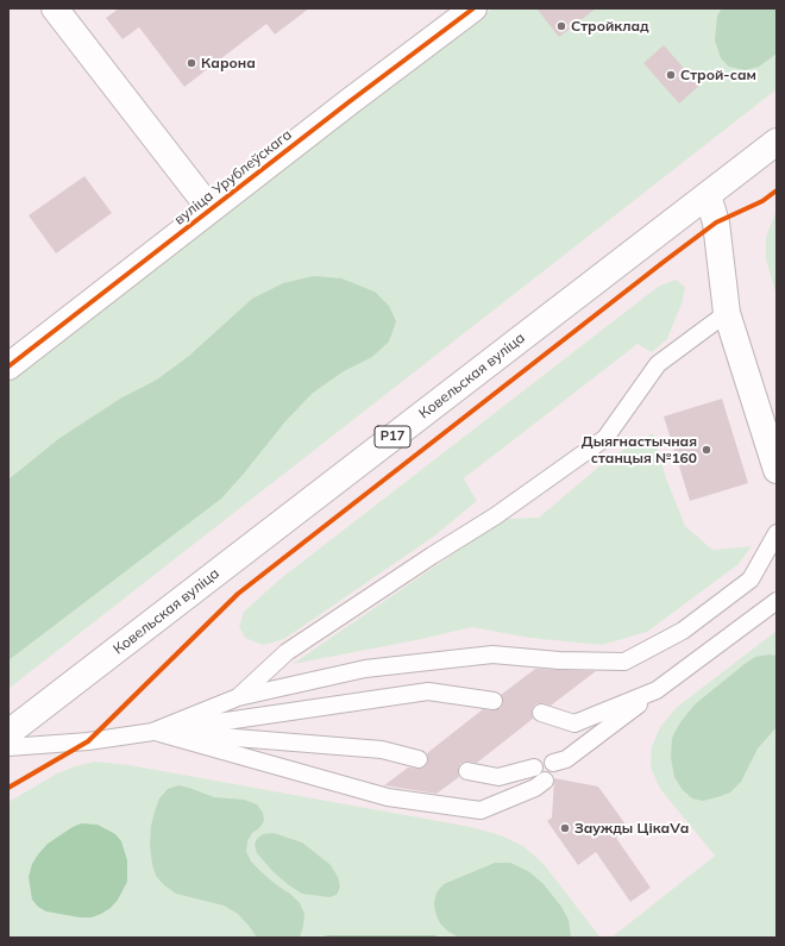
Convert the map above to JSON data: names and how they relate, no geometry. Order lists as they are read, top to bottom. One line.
{"streets":{"main road":["вуліца Урублеўскага","Ковельская вуліца","Р17"]},"places":["Стройклад","Карона","Строй-сам","Дыягнастычная станцыя №160","Заужды ЦікаVа"]}
